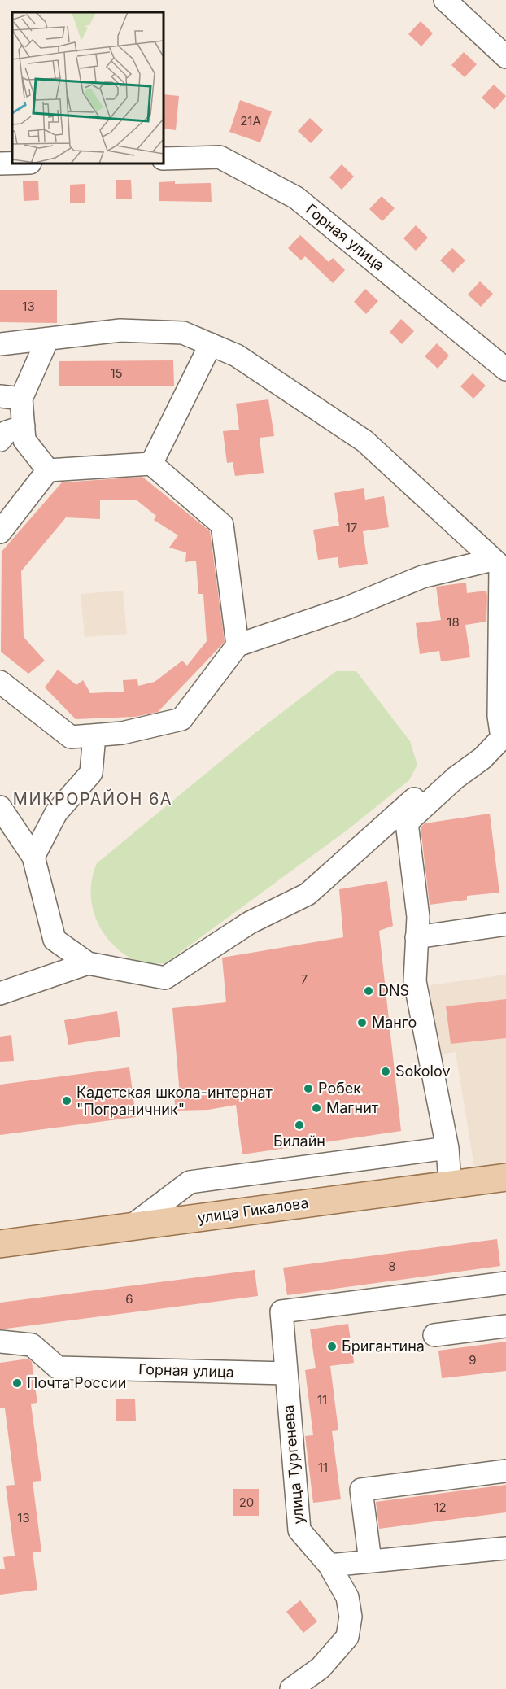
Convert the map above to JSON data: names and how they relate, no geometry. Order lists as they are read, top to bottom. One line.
{"streets":{"main road":["улица Гикалова"],"street":["Горная улица","улица Тургенева"]},"crossings":[["Горная улица","улица Тургенева"]],"districts":["МИКРОРАЙОН 6А"],"places":["DNS","Манго","Sokolov","Робек","Кадетская школа-интернат \"Пограничник\"","Магнит","Билайн","Бригантина","Почта России"],"house_numbers":["21А","13","15","17","18","7","8","6","9","11","11","20","12","13"]}
